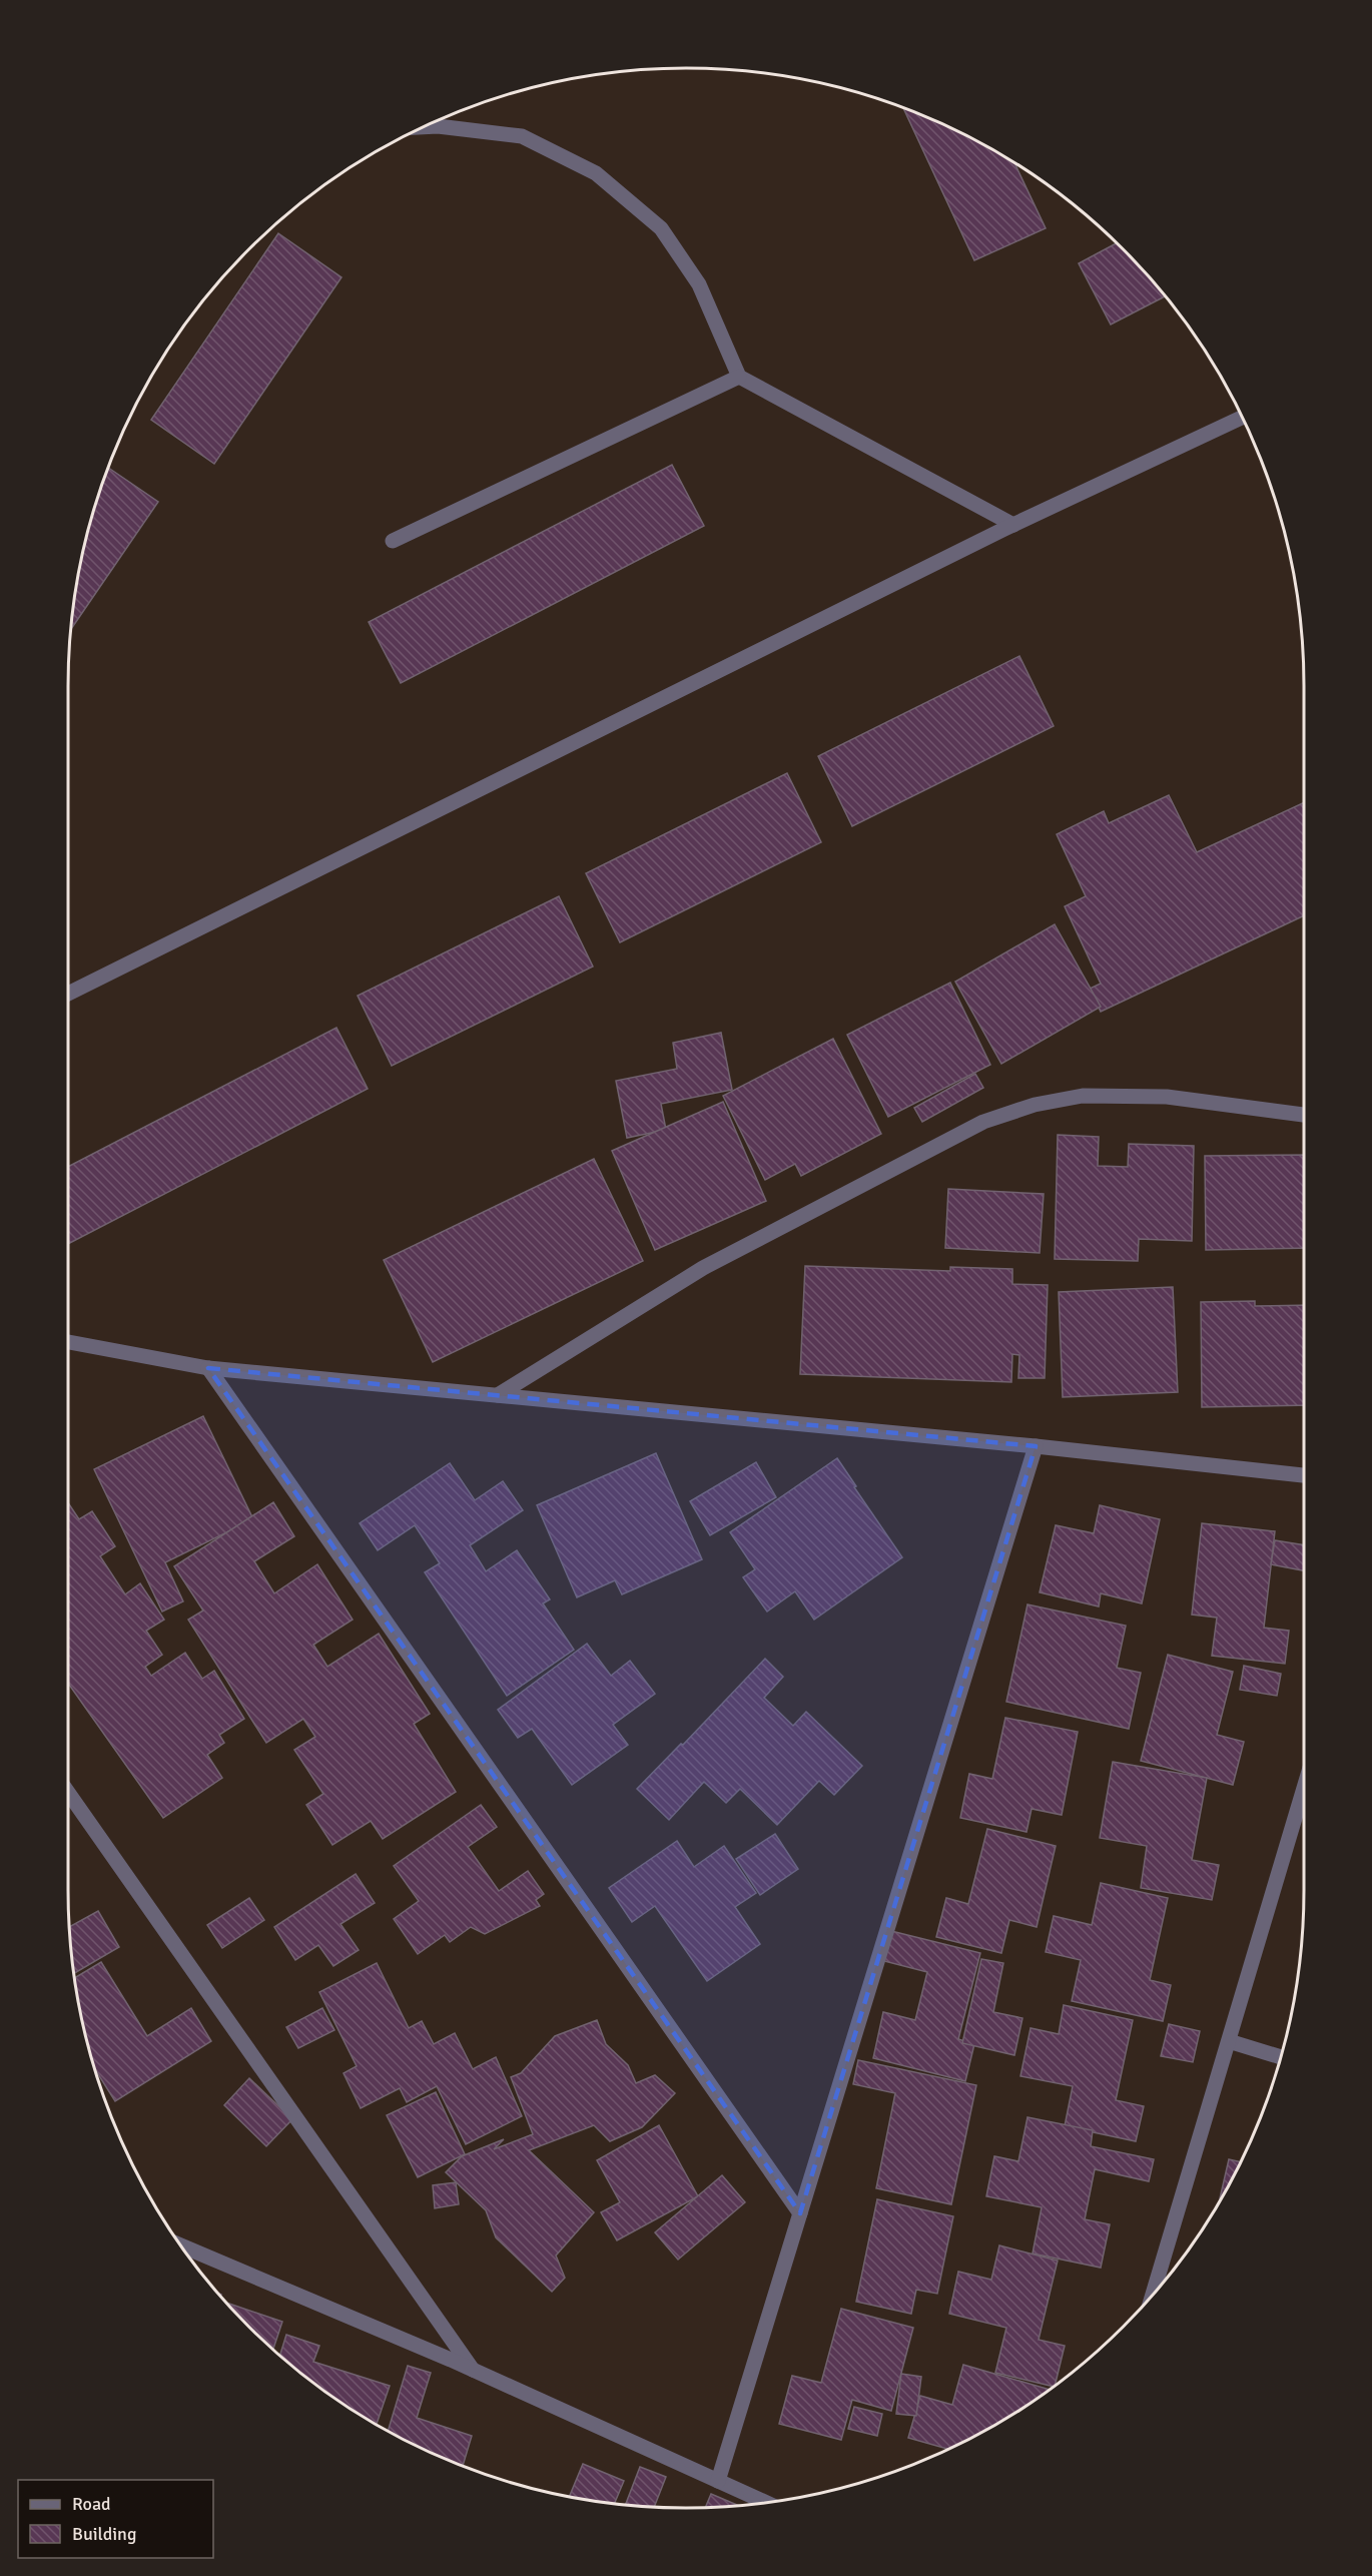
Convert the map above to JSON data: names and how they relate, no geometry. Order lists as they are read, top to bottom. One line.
{"legend":["Road","Building"]}
